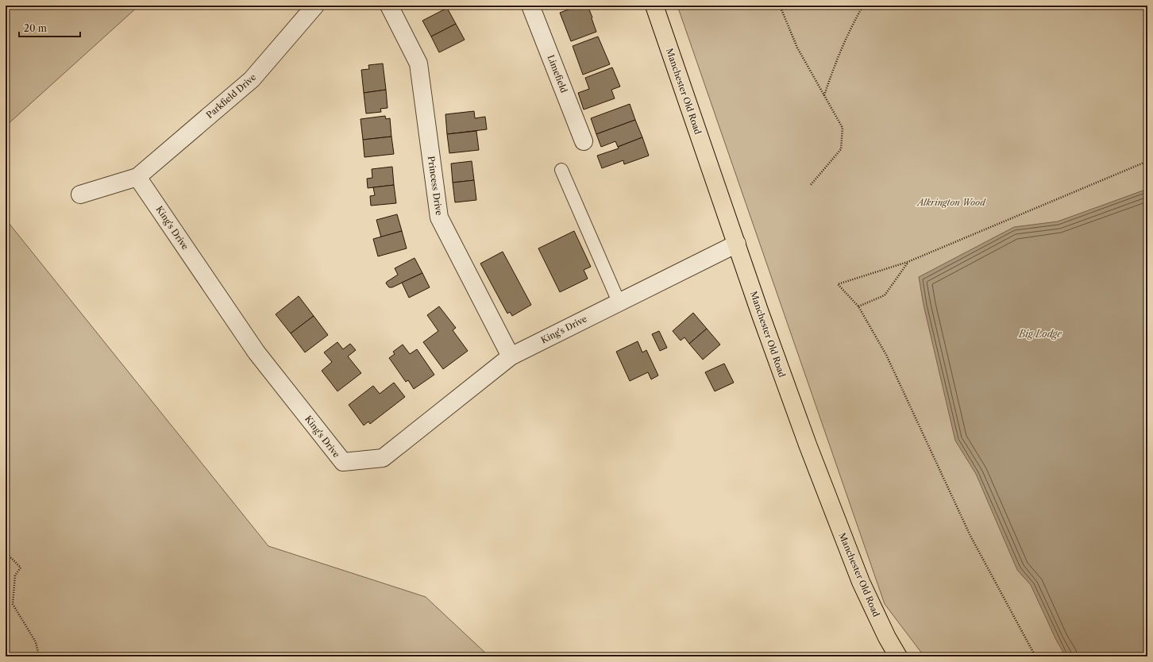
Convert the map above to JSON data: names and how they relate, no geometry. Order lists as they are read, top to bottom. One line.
{"streets":{"main road":["Manchester Old Road"],"street":["Limefield","Parkfield Drive","Princess Drive","King's Drive"]},"crossings":[["Manchester Old Road","King's Drive"],["Parkfield Drive","King's Drive"],["Princess Drive","King's Drive"]],"water":["Big Lodge"],"parks":["Alkrington Wood"],"scale_bar":"20 m"}
